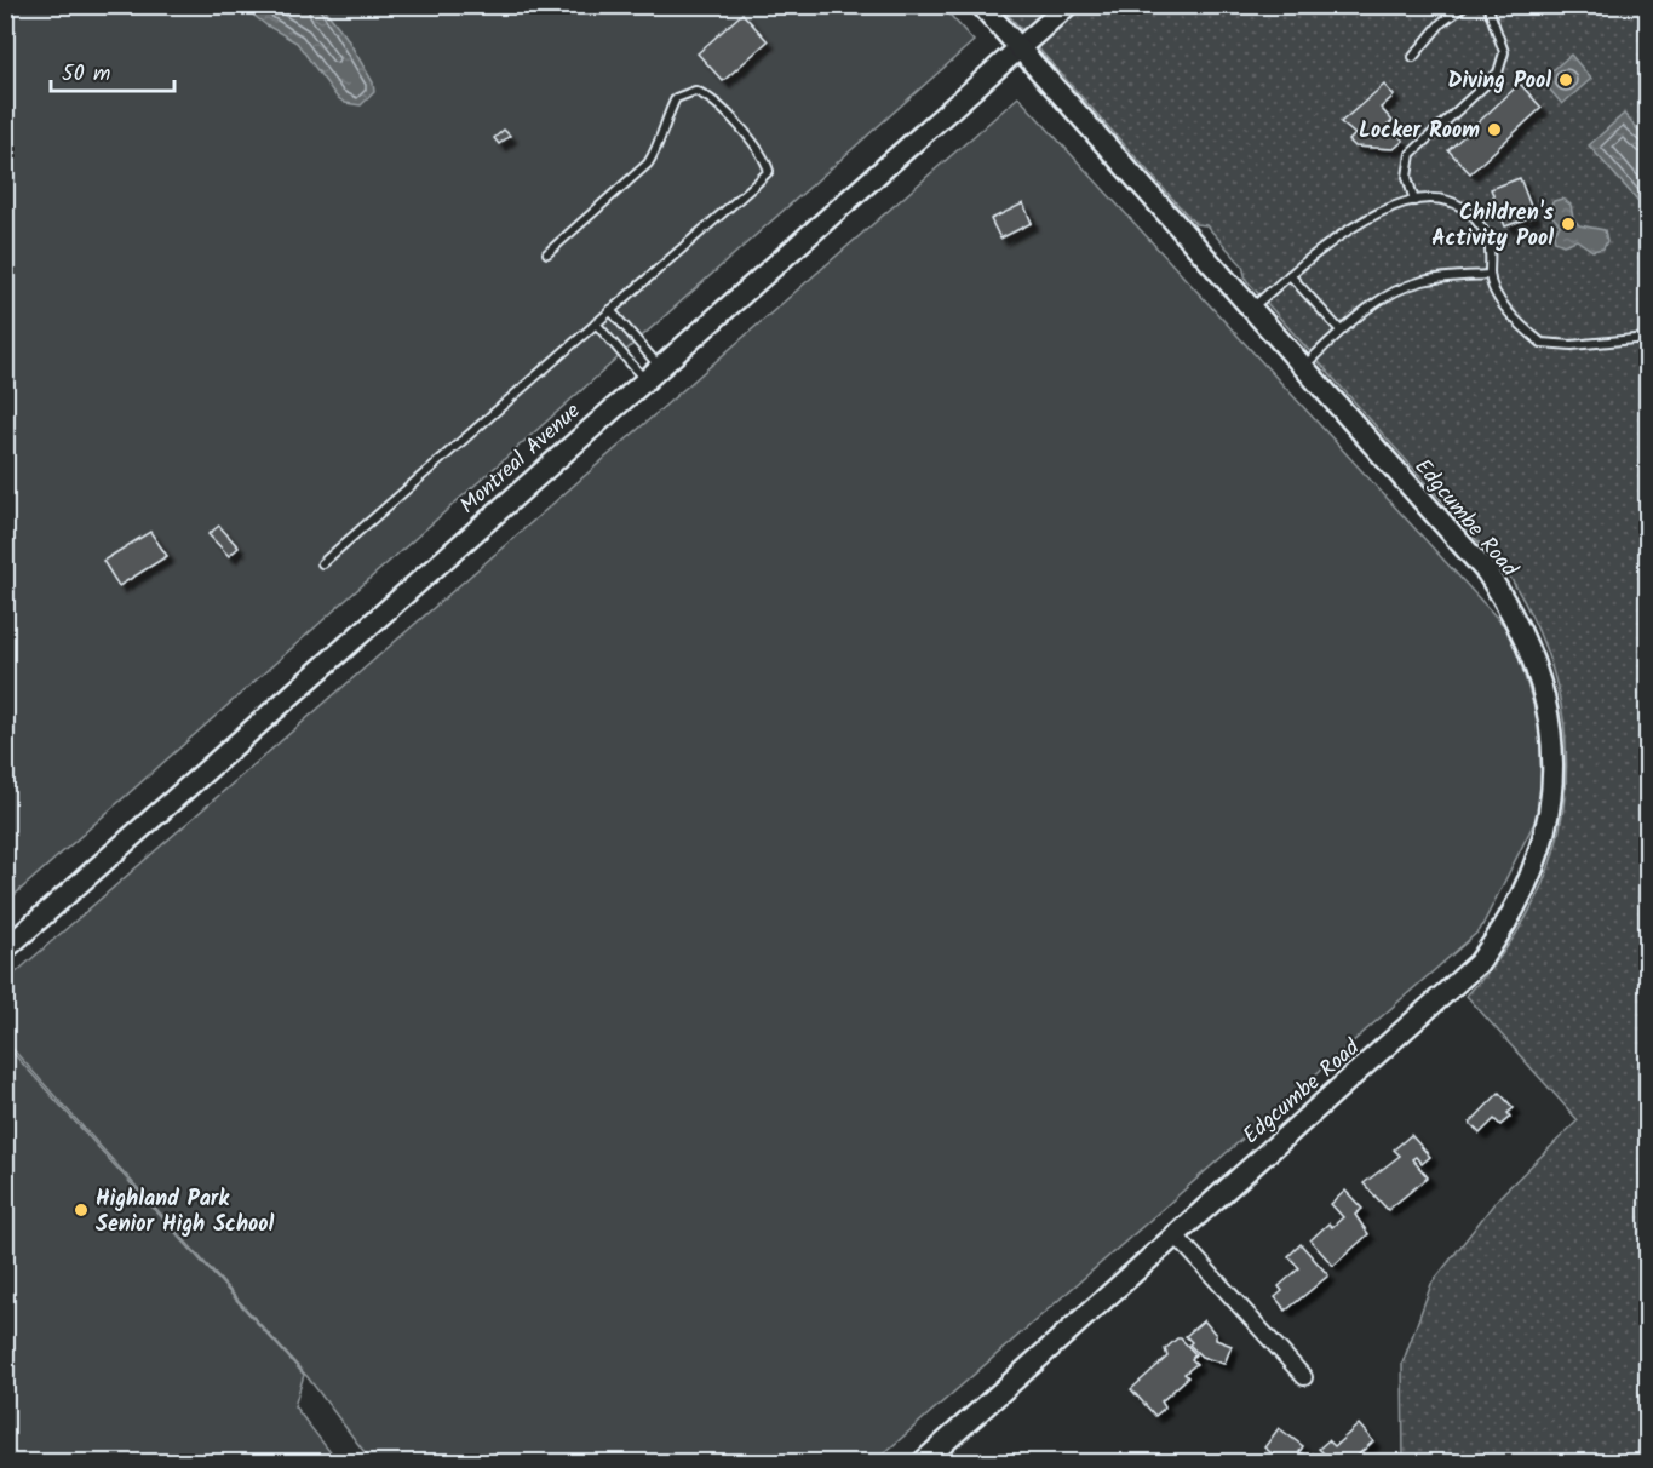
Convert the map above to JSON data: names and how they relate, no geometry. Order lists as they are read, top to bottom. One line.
{"streets":{"street":["Montreal Avenue","Edgcumbe Road"]},"crossings":[["Montreal Avenue","Edgcumbe Road"]],"places":["Diving Pool","Locker Room","Children's Activity Pool","Highland Park Senior High School"],"scale_bar":"50 m"}
